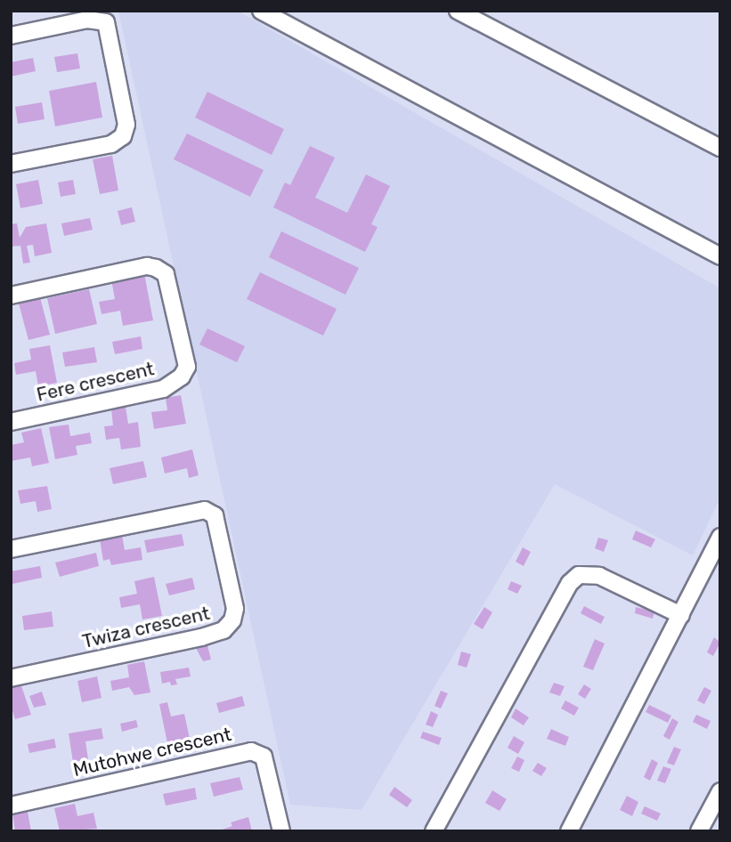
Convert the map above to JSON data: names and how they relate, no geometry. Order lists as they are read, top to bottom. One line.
{"streets":{"street":["Fere crescent","Twiza crescent","Mutohwe crescent"]}}
